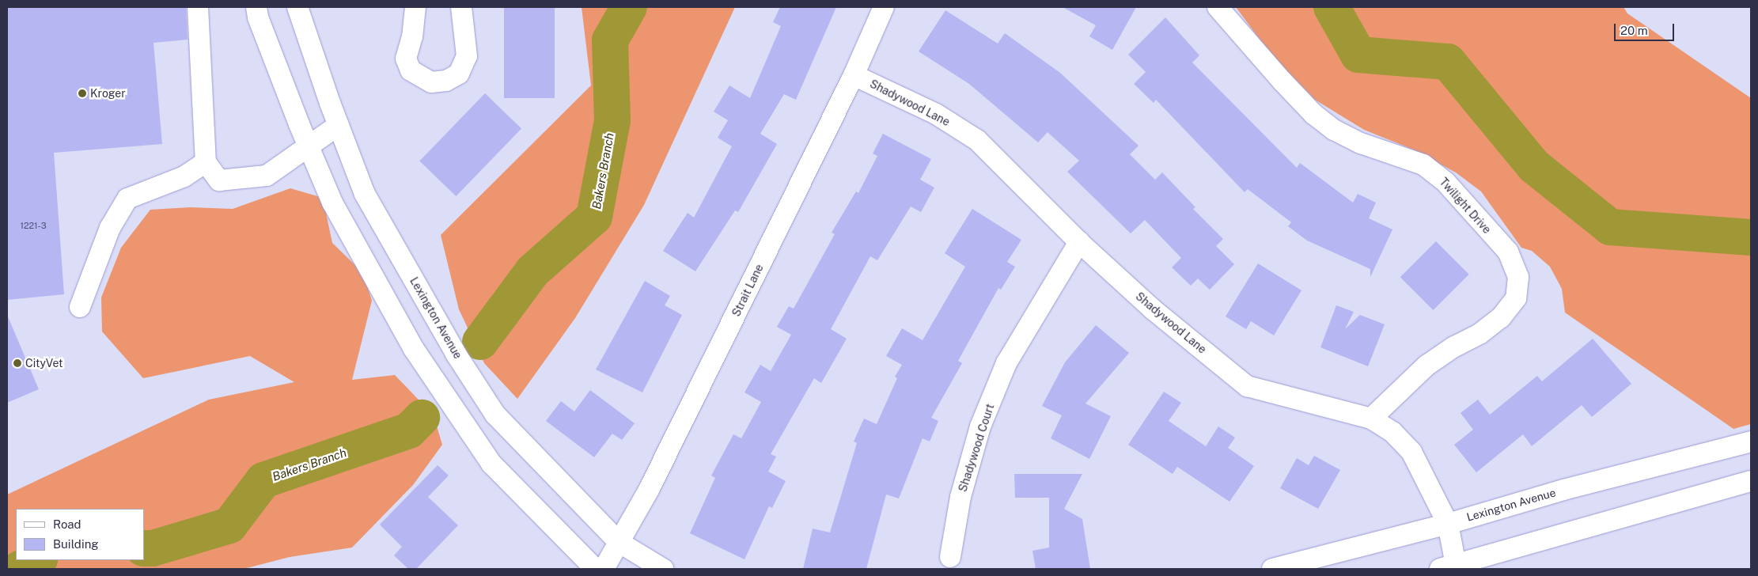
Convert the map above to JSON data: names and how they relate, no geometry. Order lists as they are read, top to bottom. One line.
{"streets":{"street":["Shadywood Lane","Twilight Drive","Strait Lane","Lexington Avenue","Shadywood Court"]},"crossings":[["Shadywood Lane","Twilight Drive"],["Shadywood Lane","Strait Lane"],["Shadywood Lane","Lexington Avenue"],["Shadywood Lane","Shadywood Court"],["Strait Lane","Lexington Avenue"]],"water":["Bakers Branch"],"places":["Kroger","CityVet"],"house_numbers":["1221-3"],"legend":["Road","Building"],"scale_bar":"20 m"}
